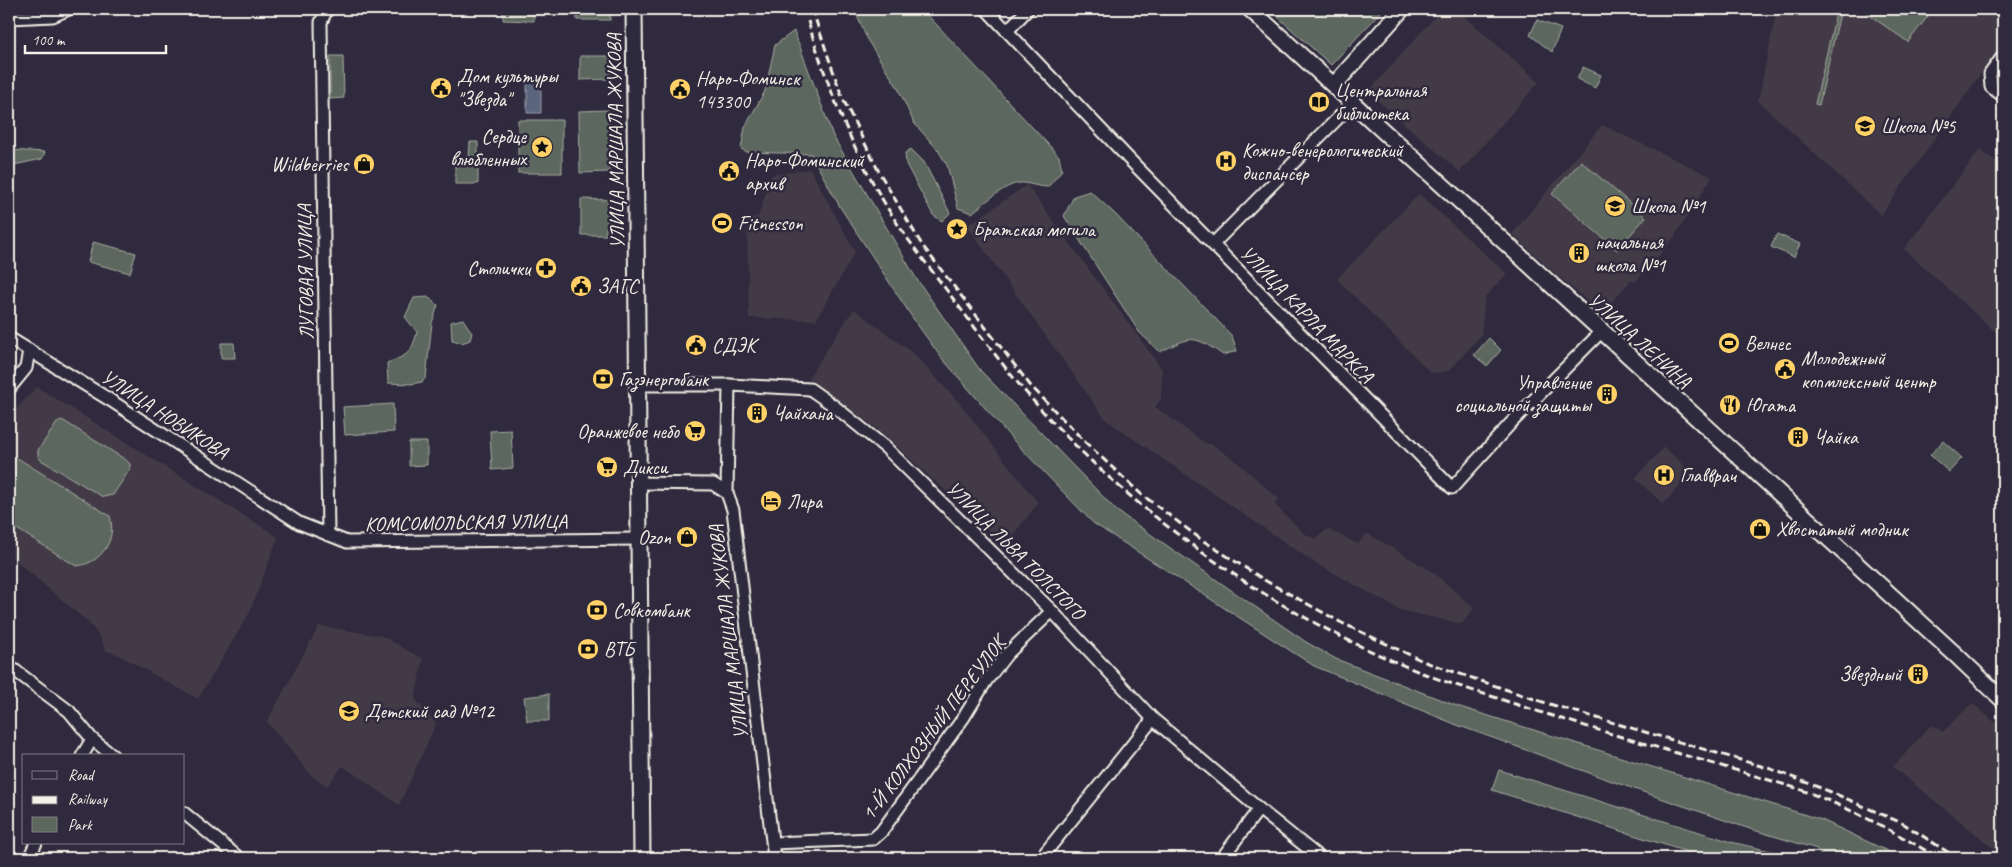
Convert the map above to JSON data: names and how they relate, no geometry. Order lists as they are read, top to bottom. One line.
{"streets":{"street":["УЛИЦА МАРШАЛА ЖУКОВА","ЛУГОВАЯ УЛИЦА","УЛИЦА КАРЛА МАРКСА","УЛИЦА ЛЕНИНА","УЛИЦА НОВИКОВА","КОМСОМОЛЬСКАЯ УЛИЦА","УЛИЦА ЛЬВА ТОЛСТОГО","1-Й КОЛХОЗНЫЙ ПЕРЕУЛОК"]},"crossings":[["УЛИЦА МАРШАЛА ЖУКОВА","КОМСОМОЛЬСКАЯ УЛИЦА"],["УЛИЦА МАРШАЛА ЖУКОВА","УЛИЦА ЛЬВА ТОЛСТОГО"],["УЛИЦА МАРШАЛА ЖУКОВА","1-Й КОЛХОЗНЫЙ ПЕРЕУЛОК"],["ЛУГОВАЯ УЛИЦА","КОМСОМОЛЬСКАЯ УЛИЦА"],["УЛИЦА КАРЛА МАРКСА","УЛИЦА ЛЕНИНА"],["УЛИЦА НОВИКОВА","КОМСОМОЛЬСКАЯ УЛИЦА"],["УЛИЦА ЛЬВА ТОЛСТОГО","1-Й КОЛХОЗНЫЙ ПЕРЕУЛОК"]],"places":{"public building":["Дом культуры \"Звезда\"","Наро-Фоминск 143300","Наро-Фоминский архив","ЗАГС","СДЭК","Молодежный копмлексный центр"],"library":["Центральная библиотека"],"school or university":["Школа №5","Школа №1","Детский сад №12"],"place":["Сердце влюбленных","Братская могила"],"hospital":["Кожно-венерологический диспансер","Главврач"],"shop":["Wildberries","Хвостатый модник","Ozon"],"sports":["Fitnesson","Велнес"],"building":["начальная школа №1","Управление социальной защиты","Чайхана","Чайка","Звездный"],"pharmacy":["Столички"],"bank":["Газэнергобанк","Совкомбанк","ВТБ"],"restaurant":["Югата"],"supermarket":["Оранжевое небо","Дикси"],"hotel":["Лира"]},"legend":["Road","Railway","Park"],"scale_bar":"100 m"}
